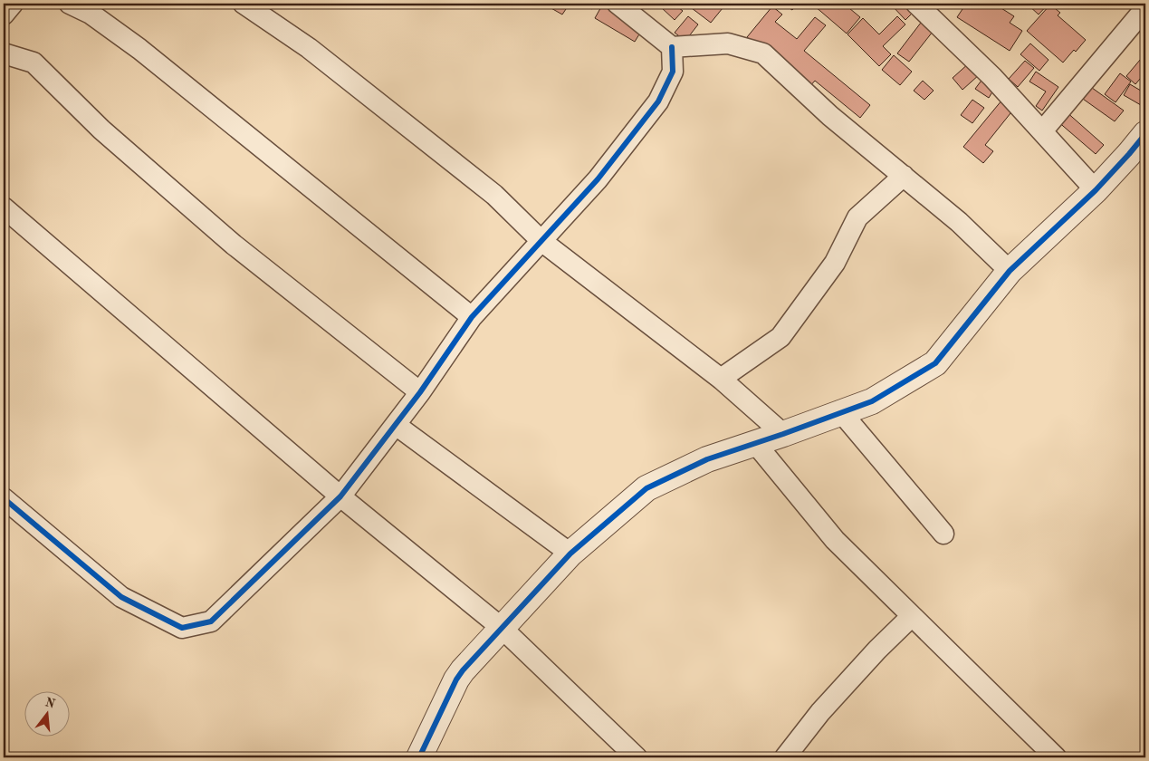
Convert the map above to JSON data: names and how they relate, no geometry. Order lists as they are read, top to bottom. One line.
{"north":"top"}
